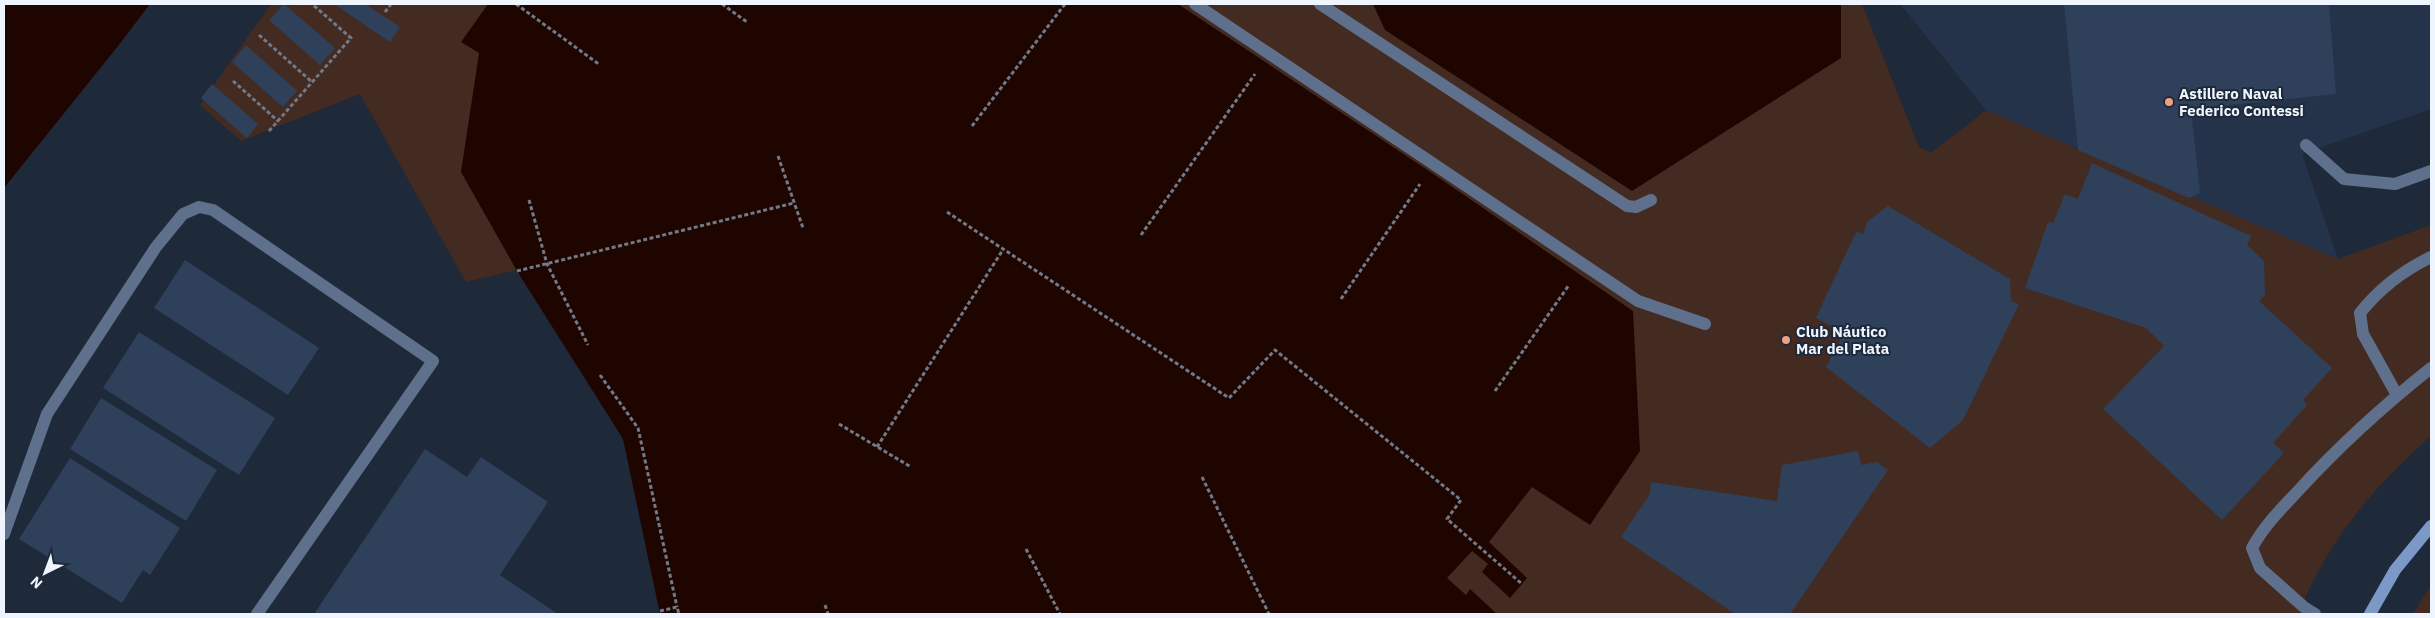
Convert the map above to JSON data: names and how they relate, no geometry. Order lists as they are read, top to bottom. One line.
{"places":["Astillero Naval Federico Contessi","Club Náutico Mar del Plata"],"north":"bottom left"}
